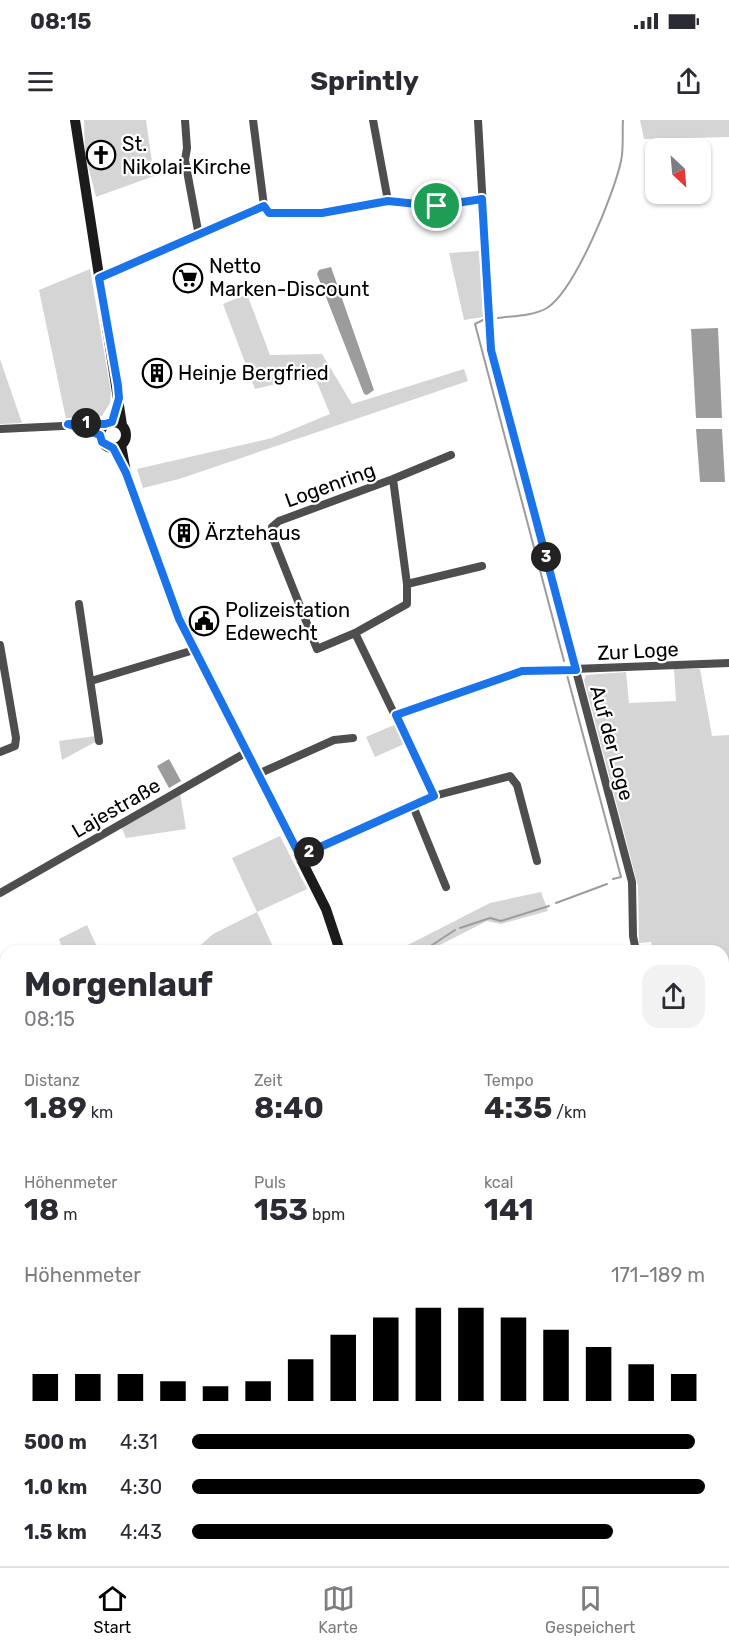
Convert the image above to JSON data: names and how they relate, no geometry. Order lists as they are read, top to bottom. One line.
{"streets":{"street":["Logenring","Zur Loge","Auf der Loge","Lajestraße"]},"crossings":[["Zur Loge","Auf der Loge"]],"places":{"church":["St. Nikolai-Kirche"],"supermarket":["Netto Marken-Discount"],"building":["Heinje Bergfried","Ärztehaus"],"public building":["Polizeistation Edewecht"]},"north":"bottom right","page":{"status":"08:15","header":"Sprintly","pins":["1","3","2"],"heading":["Morgenlauf","08:15"],"stats":[["Distanz","1.89 km"],["Zeit","8:40"],["Tempo","4:35 /km"],["Höhenmeter","18 m"],["Puls","153 bpm"],["kcal","141"]],"chart":["Höhenmeter","171–189 m"],"list":[{"name":"500 m","note":"4:31"},{"name":"1.0 km","note":"4:30"},{"name":"1.5 km","note":"4:43"}],"tabs":["Start","Karte","Gespeichert"]}}
